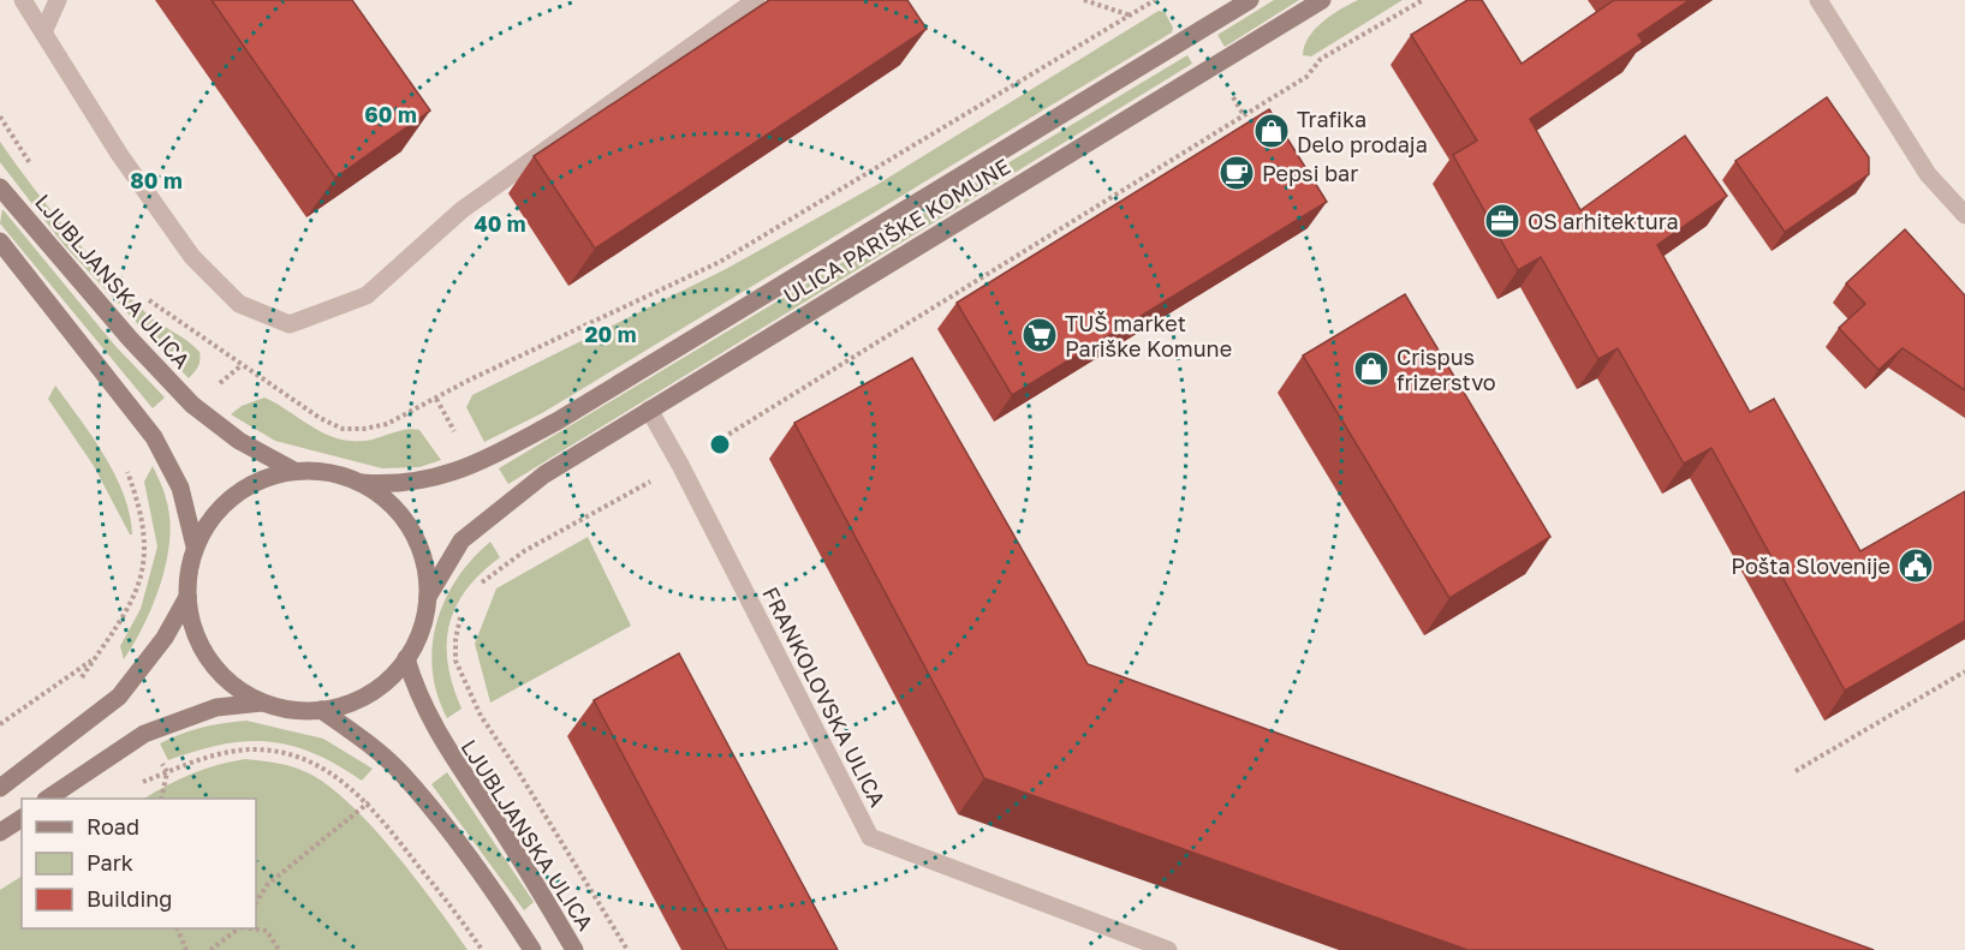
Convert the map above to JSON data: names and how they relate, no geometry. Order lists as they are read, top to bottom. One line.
{"streets":{"street":["ULICA PARIŠKE KOMUNE","LJUBLJANSKA ULICA","FRANKOLOVSKA ULICA"]},"crossings":[["ULICA PARIŠKE KOMUNE","LJUBLJANSKA ULICA"],["ULICA PARIŠKE KOMUNE","FRANKOLOVSKA ULICA"]],"places":{"shop":["Trafika Delo prodaja","Crispus frizerstvo"],"cafe":["Pepsi bar"],"office":["OS arhitektura"],"supermarket":["TUŠ market Pariške Komune"],"public building":["Pošta Slovenije"]},"legend":["Road","Park","Building"],"rings":["60 m","80 m","40 m","20 m"]}
